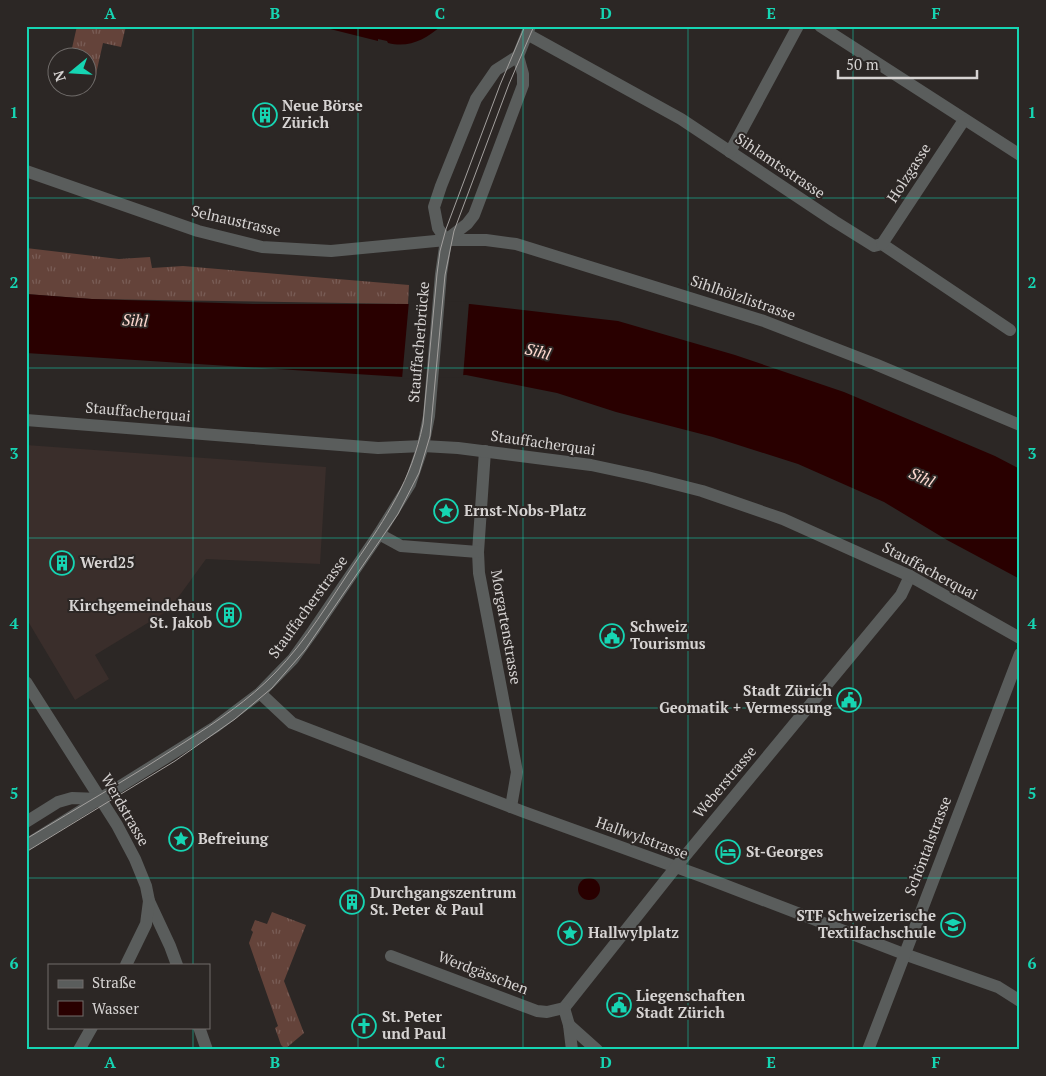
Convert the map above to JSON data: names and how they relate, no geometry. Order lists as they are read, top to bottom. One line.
{"streets":{"street":["Sihlamtsstrasse","Holzgasse","Selnaustrasse","Sihlhölzlistrasse","Stauffacherbrücke","Stauffacherquai","Stauffacherstrasse","Morgartenstrasse","Weberstrasse","Werdstrasse","Hallwylstrasse","Schöntalstrasse","Werdgässchen"]},"crossings":[["Sihlamtsstrasse","Holzgasse"],["Selnaustrasse","Sihlhölzlistrasse"],["Selnaustrasse","Stauffacherbrücke"],["Sihlhölzlistrasse","Stauffacherbrücke"],["Stauffacherbrücke","Stauffacherquai"],["Stauffacherbrücke","Stauffacherstrasse"],["Stauffacherquai","Stauffacherstrasse"],["Stauffacherquai","Morgartenstrasse"],["Stauffacherquai","Weberstrasse"],["Stauffacherstrasse","Werdstrasse"],["Stauffacherstrasse","Hallwylstrasse"],["Morgartenstrasse","Hallwylstrasse"],["Weberstrasse","Hallwylstrasse"],["Weberstrasse","Werdgässchen"],["Hallwylstrasse","Schöntalstrasse"]],"water":["Sihl"],"places":{"building":["Neue Börse Zürich","Werd25","Kirchgemeindehaus St. Jakob","Durchgangszentrum St. Peter & Paul"],"place":["Ernst-Nobs-Platz","Befreiung","Hallwylplatz"],"public building":["Schweiz Tourismus","Stadt Zürich Geomatik + Vermessung","Liegenschaften Stadt Zürich"],"hotel":["St-Georges"],"school or university":["STF Schweizerische Textilfachschule"],"church":["St. Peter und Paul"]},"legend":["Straße","Wasser"],"scale_bar":"50 m","north":"left","grid":{"columns":["A","B","C","D","E","F"],"rows":["1","2","3","4","5","6"]}}
